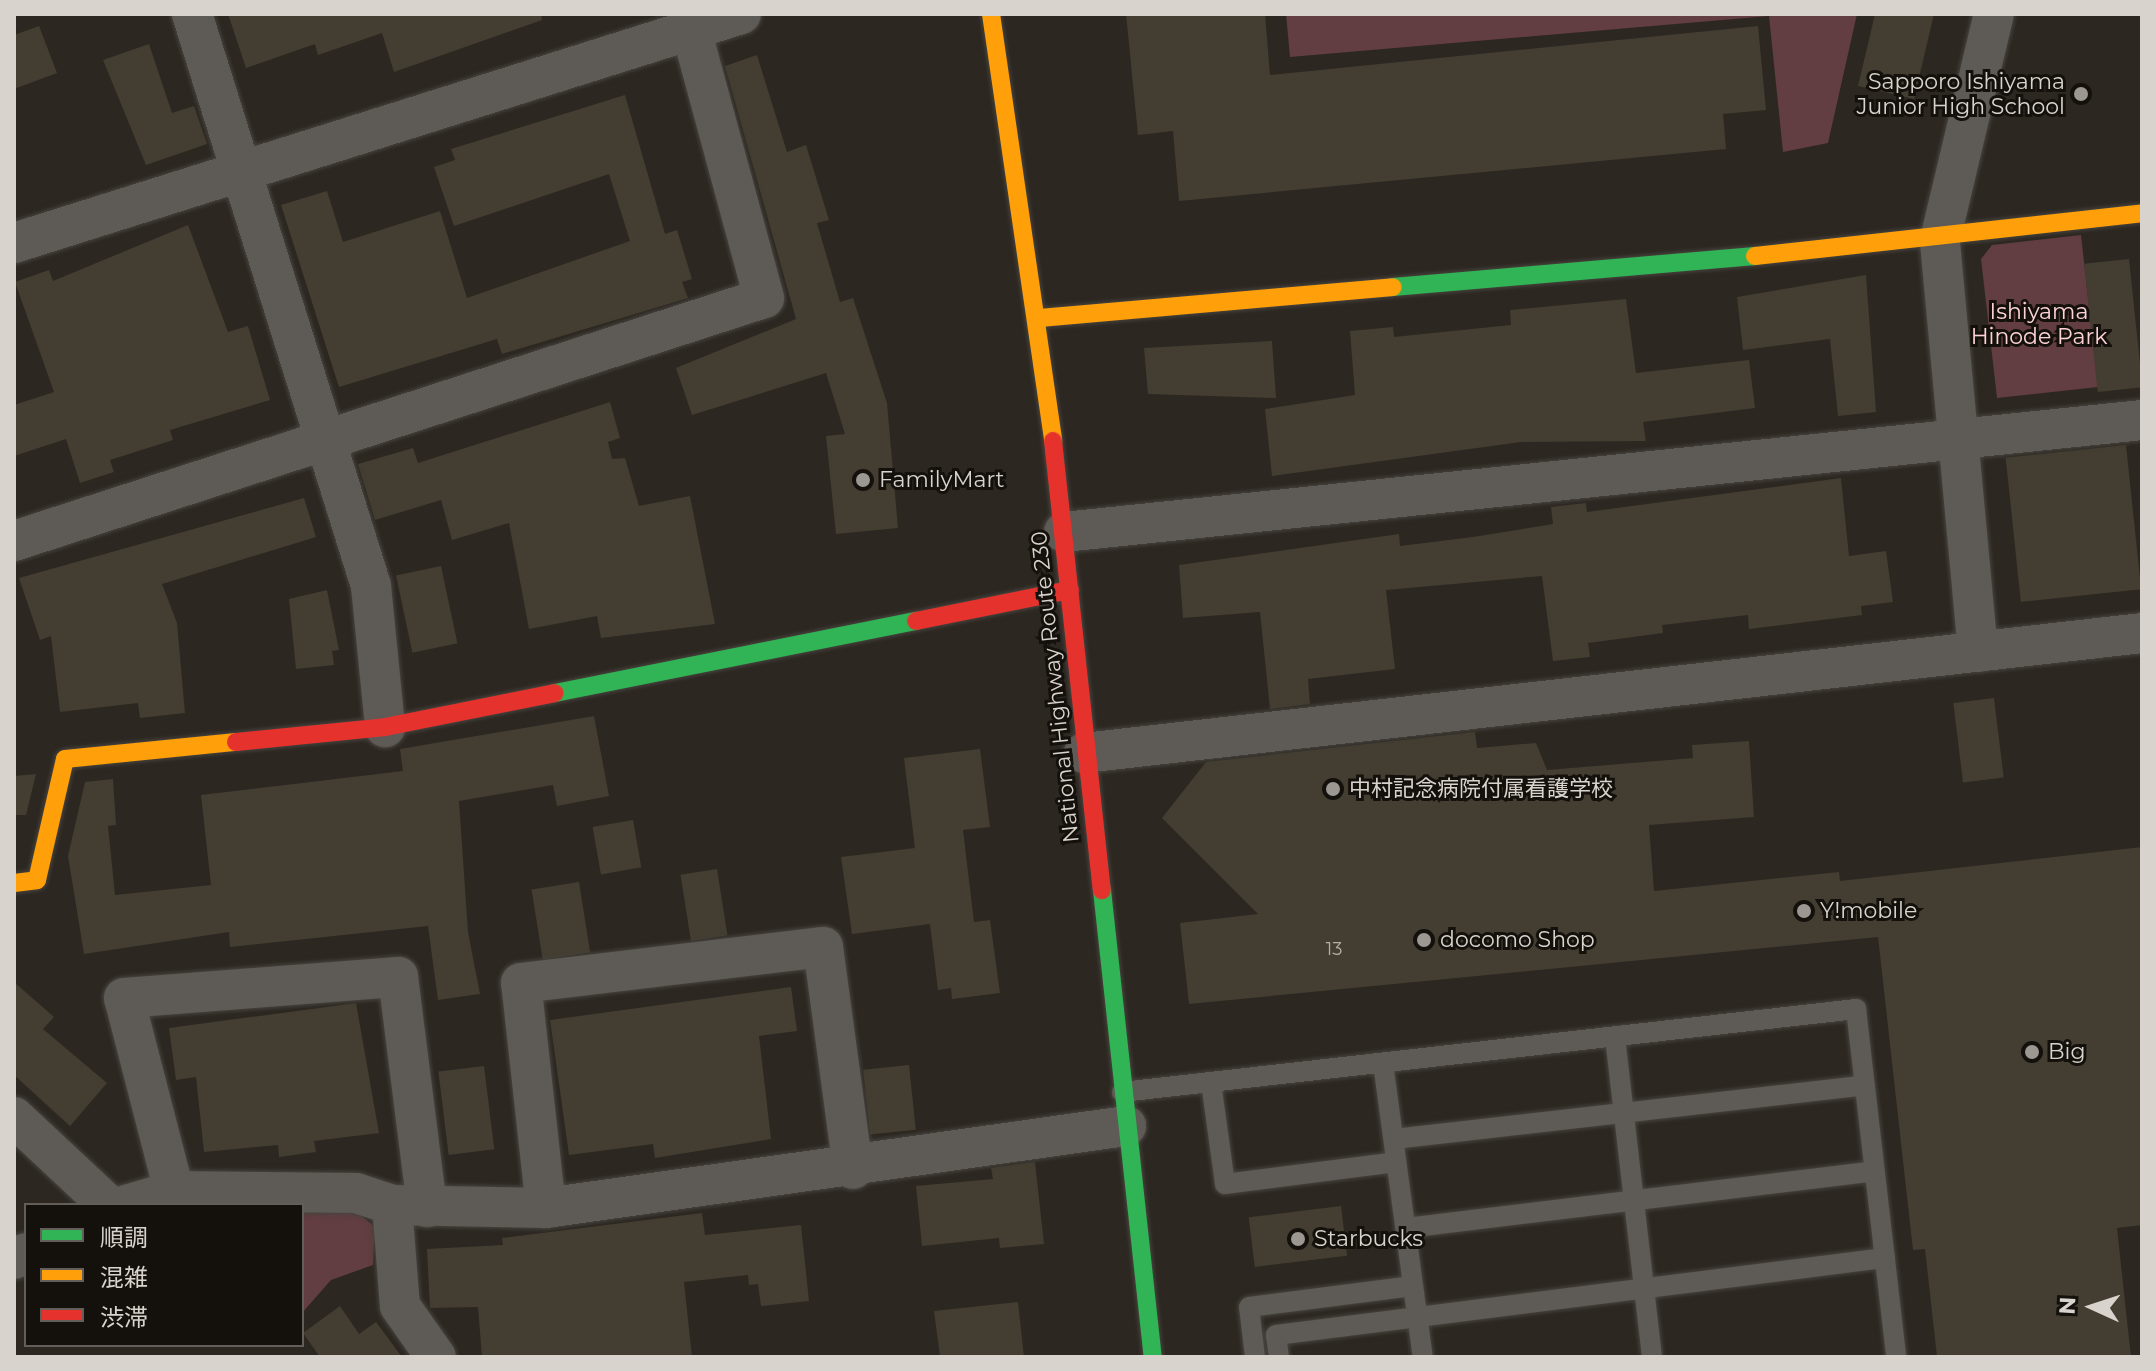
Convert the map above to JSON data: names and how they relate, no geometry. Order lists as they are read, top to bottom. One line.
{"streets":{"main road":["National Highway Route 230"]},"parks":["Ishiyama Hinode Park"],"places":["Sapporo Ishiyama Junior High School","FamilyMart","中村記念病院付属看護学校","Y!mobile","docomo Shop","Big","Starbucks"],"house_numbers":["13"],"legend":["順調","混雑","渋滞"],"north":"left"}
